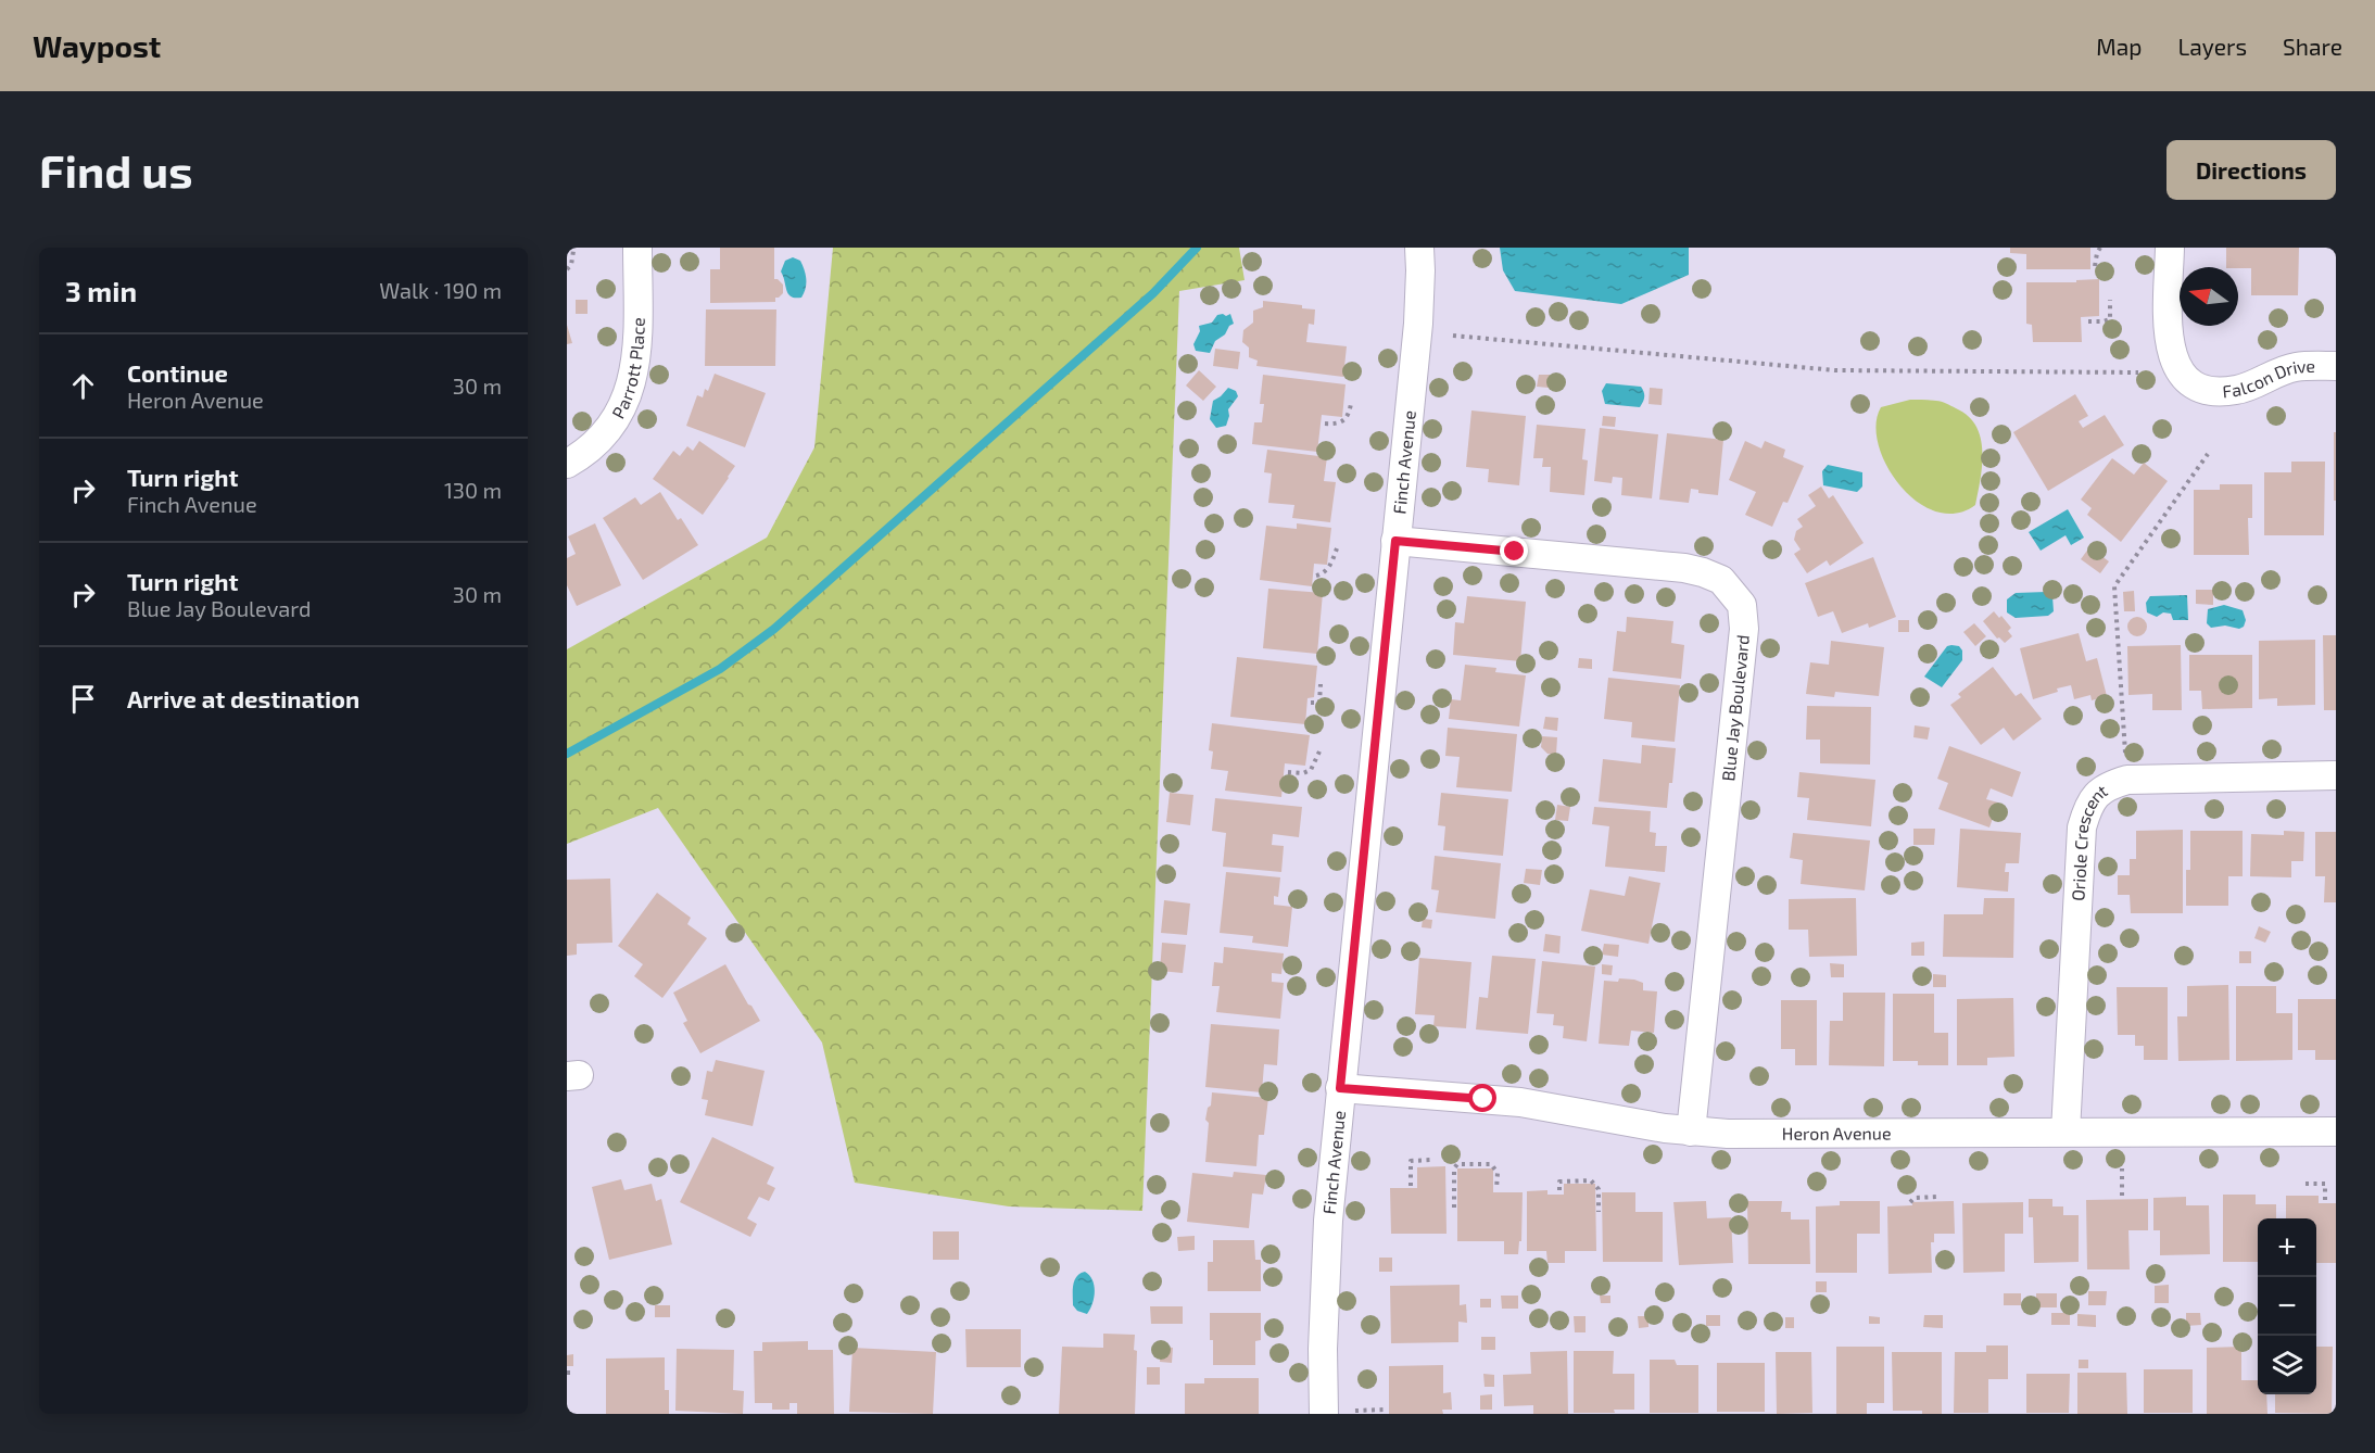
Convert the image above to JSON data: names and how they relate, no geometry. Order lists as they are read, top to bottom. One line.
{"streets":{"street":["Parrott Place","Falcon Drive","Finch Avenue","Blue Jay Boulevard","Oriole Crescent","Heron Avenue"]},"crossings":[["Finch Avenue","Blue Jay Boulevard"],["Finch Avenue","Heron Avenue"],["Blue Jay Boulevard","Heron Avenue"],["Oriole Crescent","Heron Avenue"]],"north":"left","page":{"header":"Waypost","nav":["Map","Layers","Share"],"buttons":"Directions","title":"Find us","heading":["3 min","Walk · 190 m"],"list":[["Continue","Heron Avenue","30 m"],["Turn right","Finch Avenue","130 m"],["Turn right","Blue Jay Boulevard","30 m"],"Arrive at destination"],"map_buttons":["+","−"]}}
